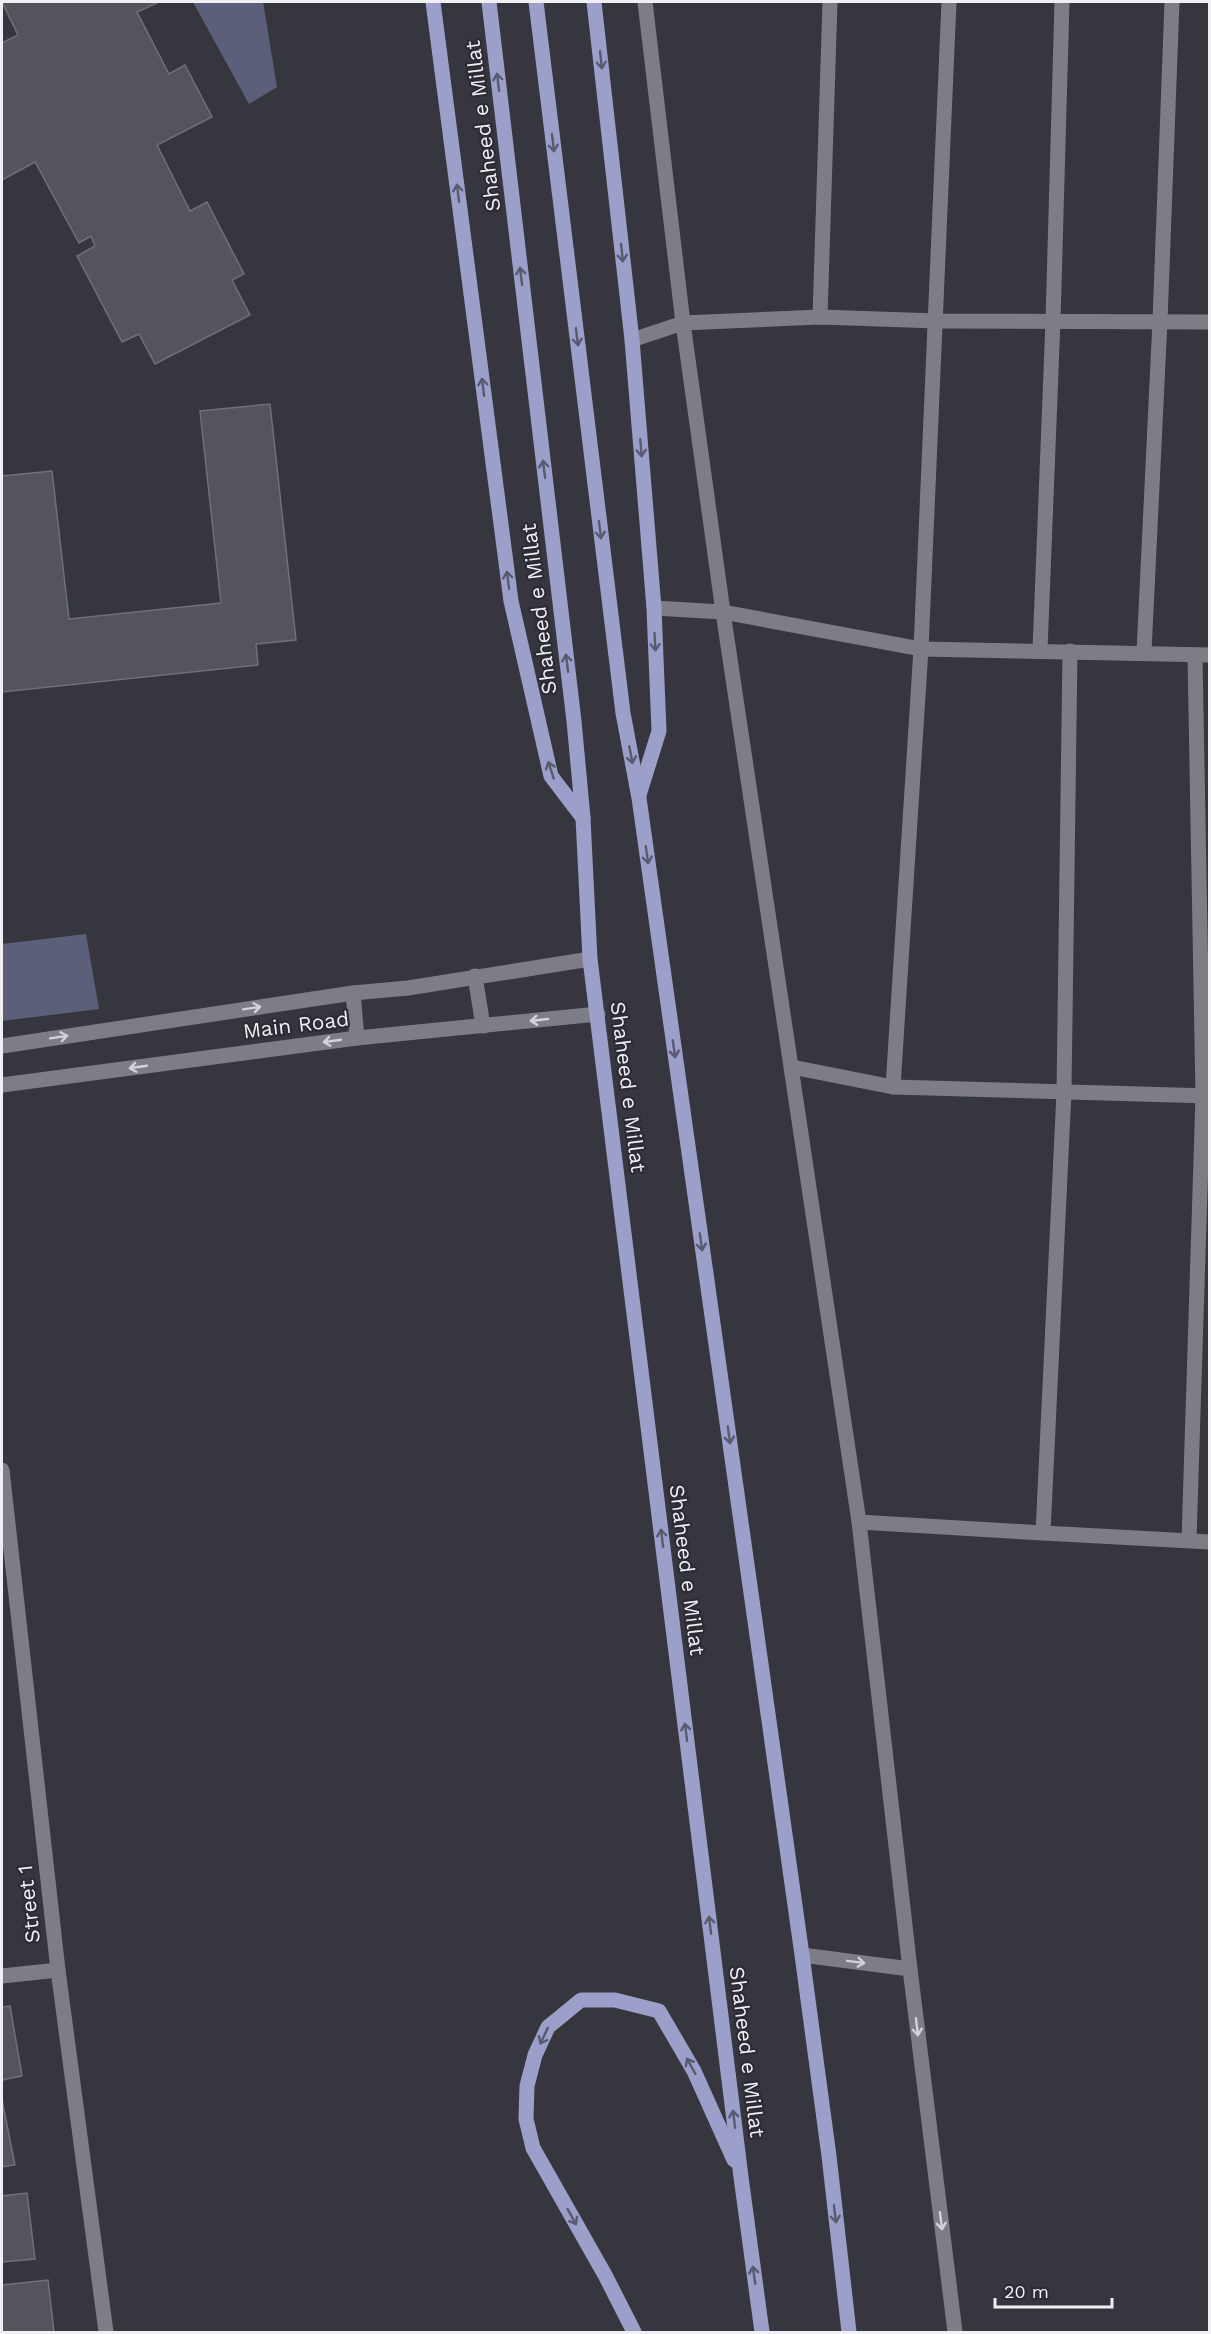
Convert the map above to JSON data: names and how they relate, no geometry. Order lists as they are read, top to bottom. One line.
{"streets":{"main road":["Shaheed e Millat"],"street":["Main Road","Street 1"]},"crossings":[["Shaheed e Millat","Main Road"]],"scale_bar":"20 m"}
